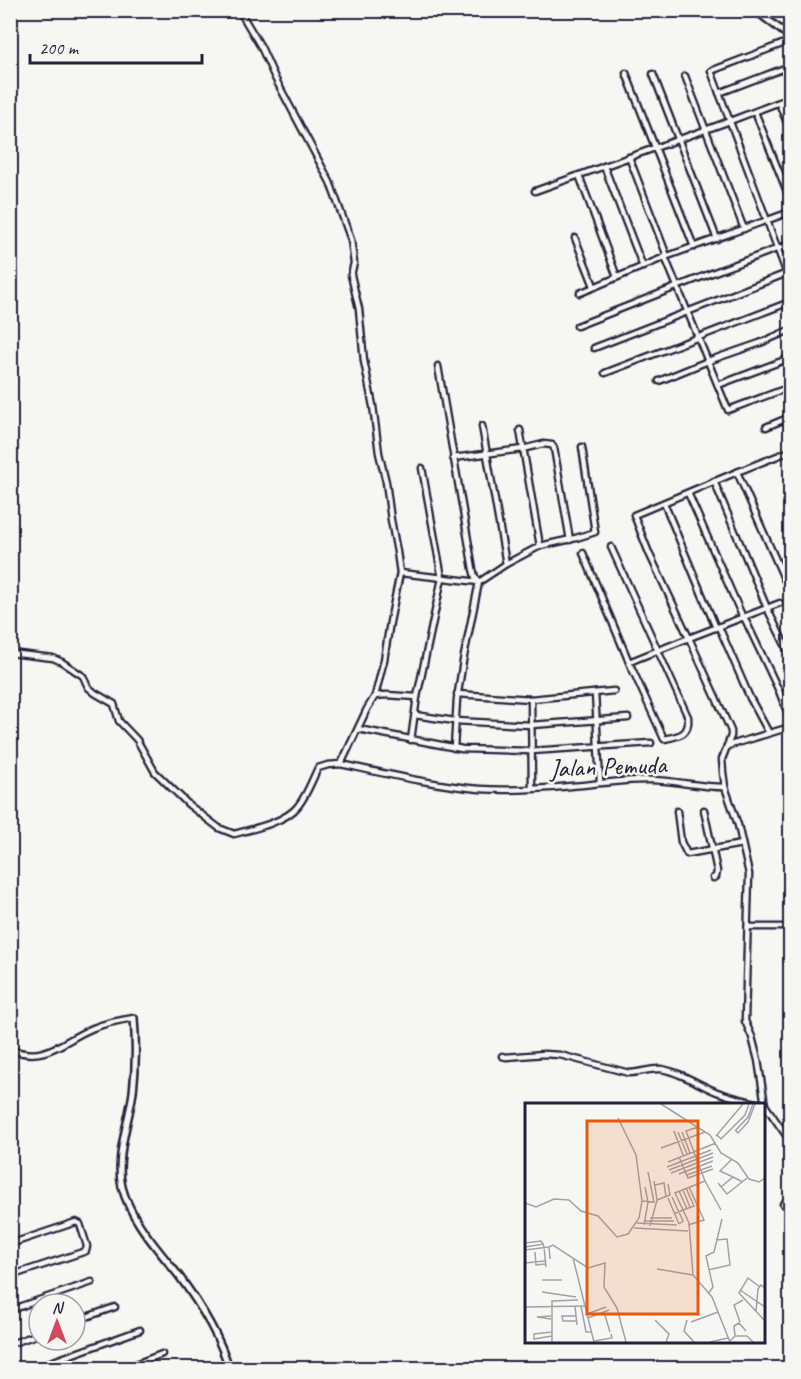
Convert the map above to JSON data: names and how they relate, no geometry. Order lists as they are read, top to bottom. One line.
{"streets":{"street":["Jalan Pemuda"]},"scale_bar":"200 m","north":"top"}
